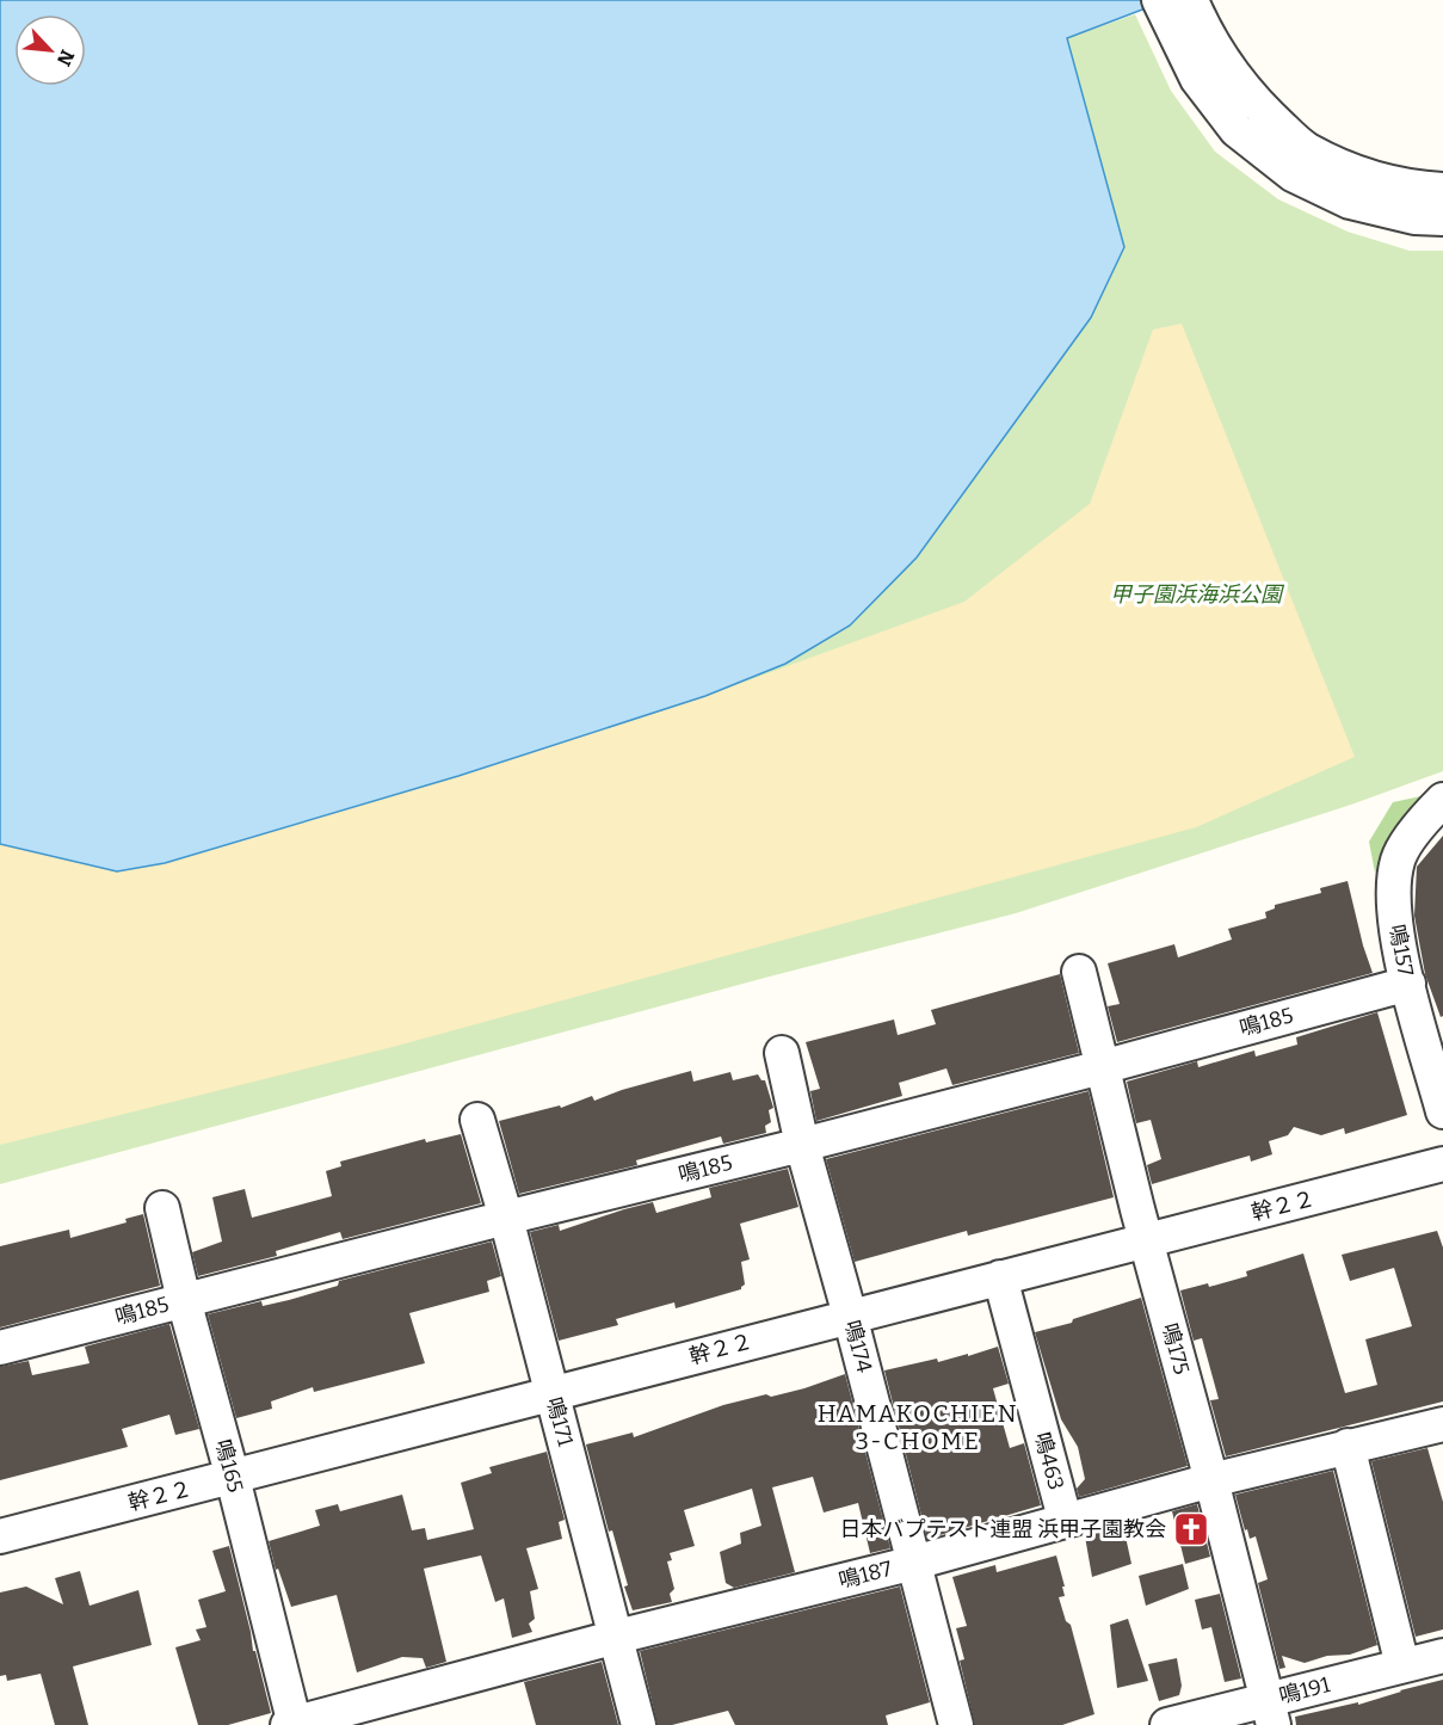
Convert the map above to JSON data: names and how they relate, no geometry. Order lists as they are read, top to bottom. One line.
{"streets":{"street":["鳴157","鳴185","幹２２","鳴174","鳴175","鳴171","鳴463","鳴165","鳴187","鳴191"]},"crossings":[["鳴157","鳴185"],["鳴185","鳴174"],["鳴185","鳴175"],["鳴185","鳴171"],["鳴185","鳴165"],["幹２２","鳴174"],["幹２２","鳴175"],["幹２２","鳴171"],["幹２２","鳴463"],["幹２２","鳴165"],["鳴174","鳴187"],["鳴175","鳴187"],["鳴175","鳴191"],["鳴171","鳴187"],["鳴463","鳴187"],["鳴165","鳴187"]],"districts":["HAMAKOCHIEN 3-CHOME"],"parks":["甲子園浜海浜公園"],"places":{"church":["日本バプテスト連盟 浜甲子園教会"]},"north":"bottom right"}
